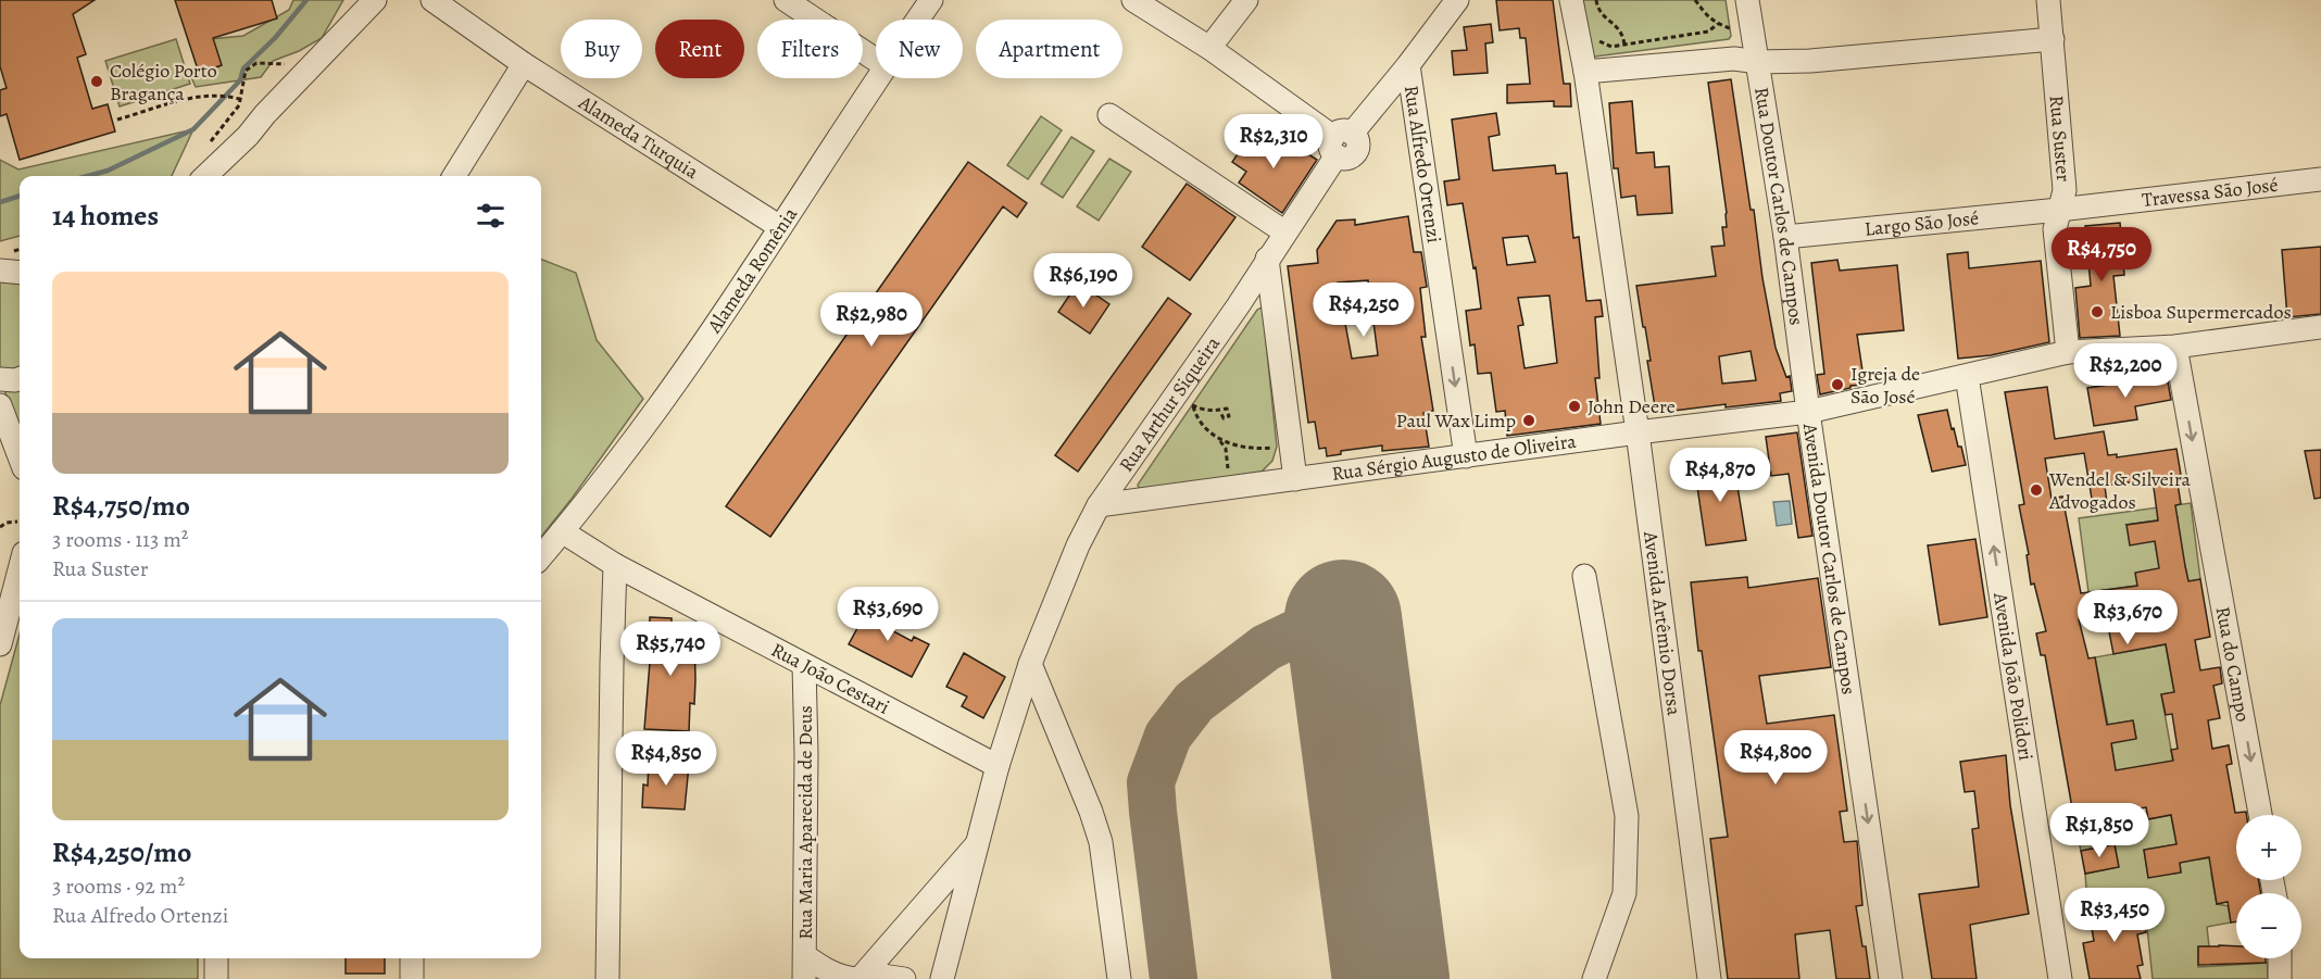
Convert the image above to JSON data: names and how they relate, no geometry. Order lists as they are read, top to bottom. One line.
{"streets":{"street":["Alameda Turquia","Rua Suster","Rua Alfredo Ortenzi","Travessa São José","Rua Doutor Carlos de Campos","Largo São José","Alameda Romênia","Rua Arthur Siqueira","Rua Sérgio Augusto de Oliveira","Avenida Doutor Carlos de Campos","Avenida Artêmio Dorsa","Rua do Campo","Avenida João Polidori","Rua João Cestari","Rua Maria Aparecida de Deus"]},"crossings":[["Alameda Turquia","Alameda Romênia"],["Rua Suster","Travessa São José"],["Rua Suster","Largo São José"],["Rua Suster","Rua Sérgio Augusto de Oliveira"],["Rua Alfredo Ortenzi","Rua Arthur Siqueira"],["Rua Alfredo Ortenzi","Rua Sérgio Augusto de Oliveira"],["Travessa São José","Largo São José"],["Rua Doutor Carlos de Campos","Largo São José"],["Rua Doutor Carlos de Campos","Rua Sérgio Augusto de Oliveira"],["Rua Doutor Carlos de Campos","Avenida Doutor Carlos de Campos"],["Alameda Romênia","Rua João Cestari"],["Rua Arthur Siqueira","Rua Sérgio Augusto de Oliveira"],["Rua Arthur Siqueira","Rua João Cestari"],["Rua Sérgio Augusto de Oliveira","Avenida Doutor Carlos de Campos"],["Rua Sérgio Augusto de Oliveira","Avenida Artêmio Dorsa"],["Rua Sérgio Augusto de Oliveira","Rua do Campo"],["Rua Sérgio Augusto de Oliveira","Avenida João Polidori"],["Rua João Cestari","Rua Maria Aparecida de Deus"]],"one_way":["Avenida Doutor Carlos de Campos","Rua do Campo","Avenida João Polidori"],"places":["Colégio Porto Bragança","Lisboa Supermercados","Igreja de São José","John Deere","Paul Wax Limp","Wendel & Silveira Advogados"],"page":{"chip":["Buy","Rent","Filters","New","Apartment"],"price":["R$2,310","R$4,750","R$6,190","R$4,250","R$2,980","R$2,200","R$4,870","R$3,690","R$3,670","R$5,740","R$4,800","R$4,850","R$1,850","R$3,450"],"heading":"14 homes","list":[{"name":"R$4,750/mo","note":"3 rooms · 113 m² · Rua Suster"},{"name":"R$4,250/mo","note":"3 rooms · 92 m² · Rua Alfredo Ortenzi"}],"map_buttons":["+","−"]}}
